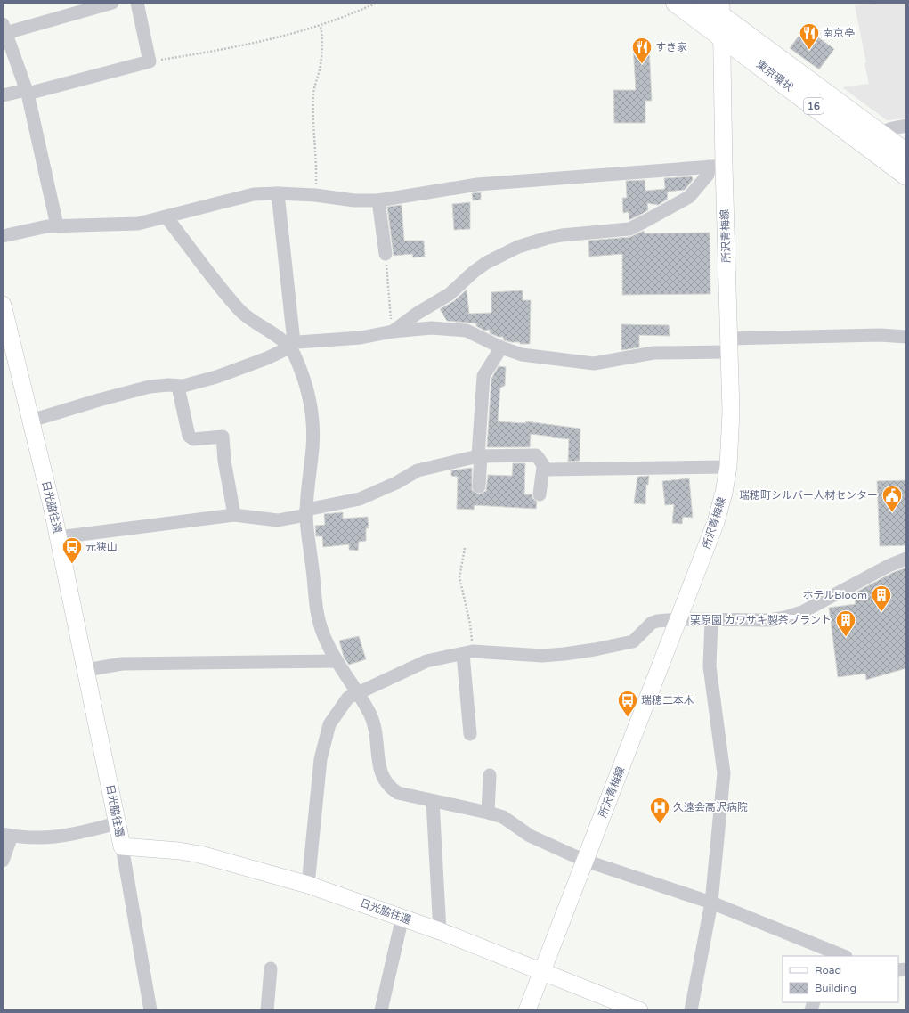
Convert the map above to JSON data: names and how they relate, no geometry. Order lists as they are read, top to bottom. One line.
{"streets":{"highway":["東京環状","16"],"main road":["所沢青梅線","日光脇往還"]},"crossings":[["東京環状","所沢青梅線"],["所沢青梅線","日光脇往還"]],"places":{"restaurant":["南京亭","すき家"],"public building":["瑞穂町シルバー人材センター"],"bus stop":["元狭山","瑞穂二本木"],"building":["ホテルBloom","栗原園 カワサキ製茶プラント"],"hospital":["久遠会高沢病院"]},"legend":["Road","Building"]}
